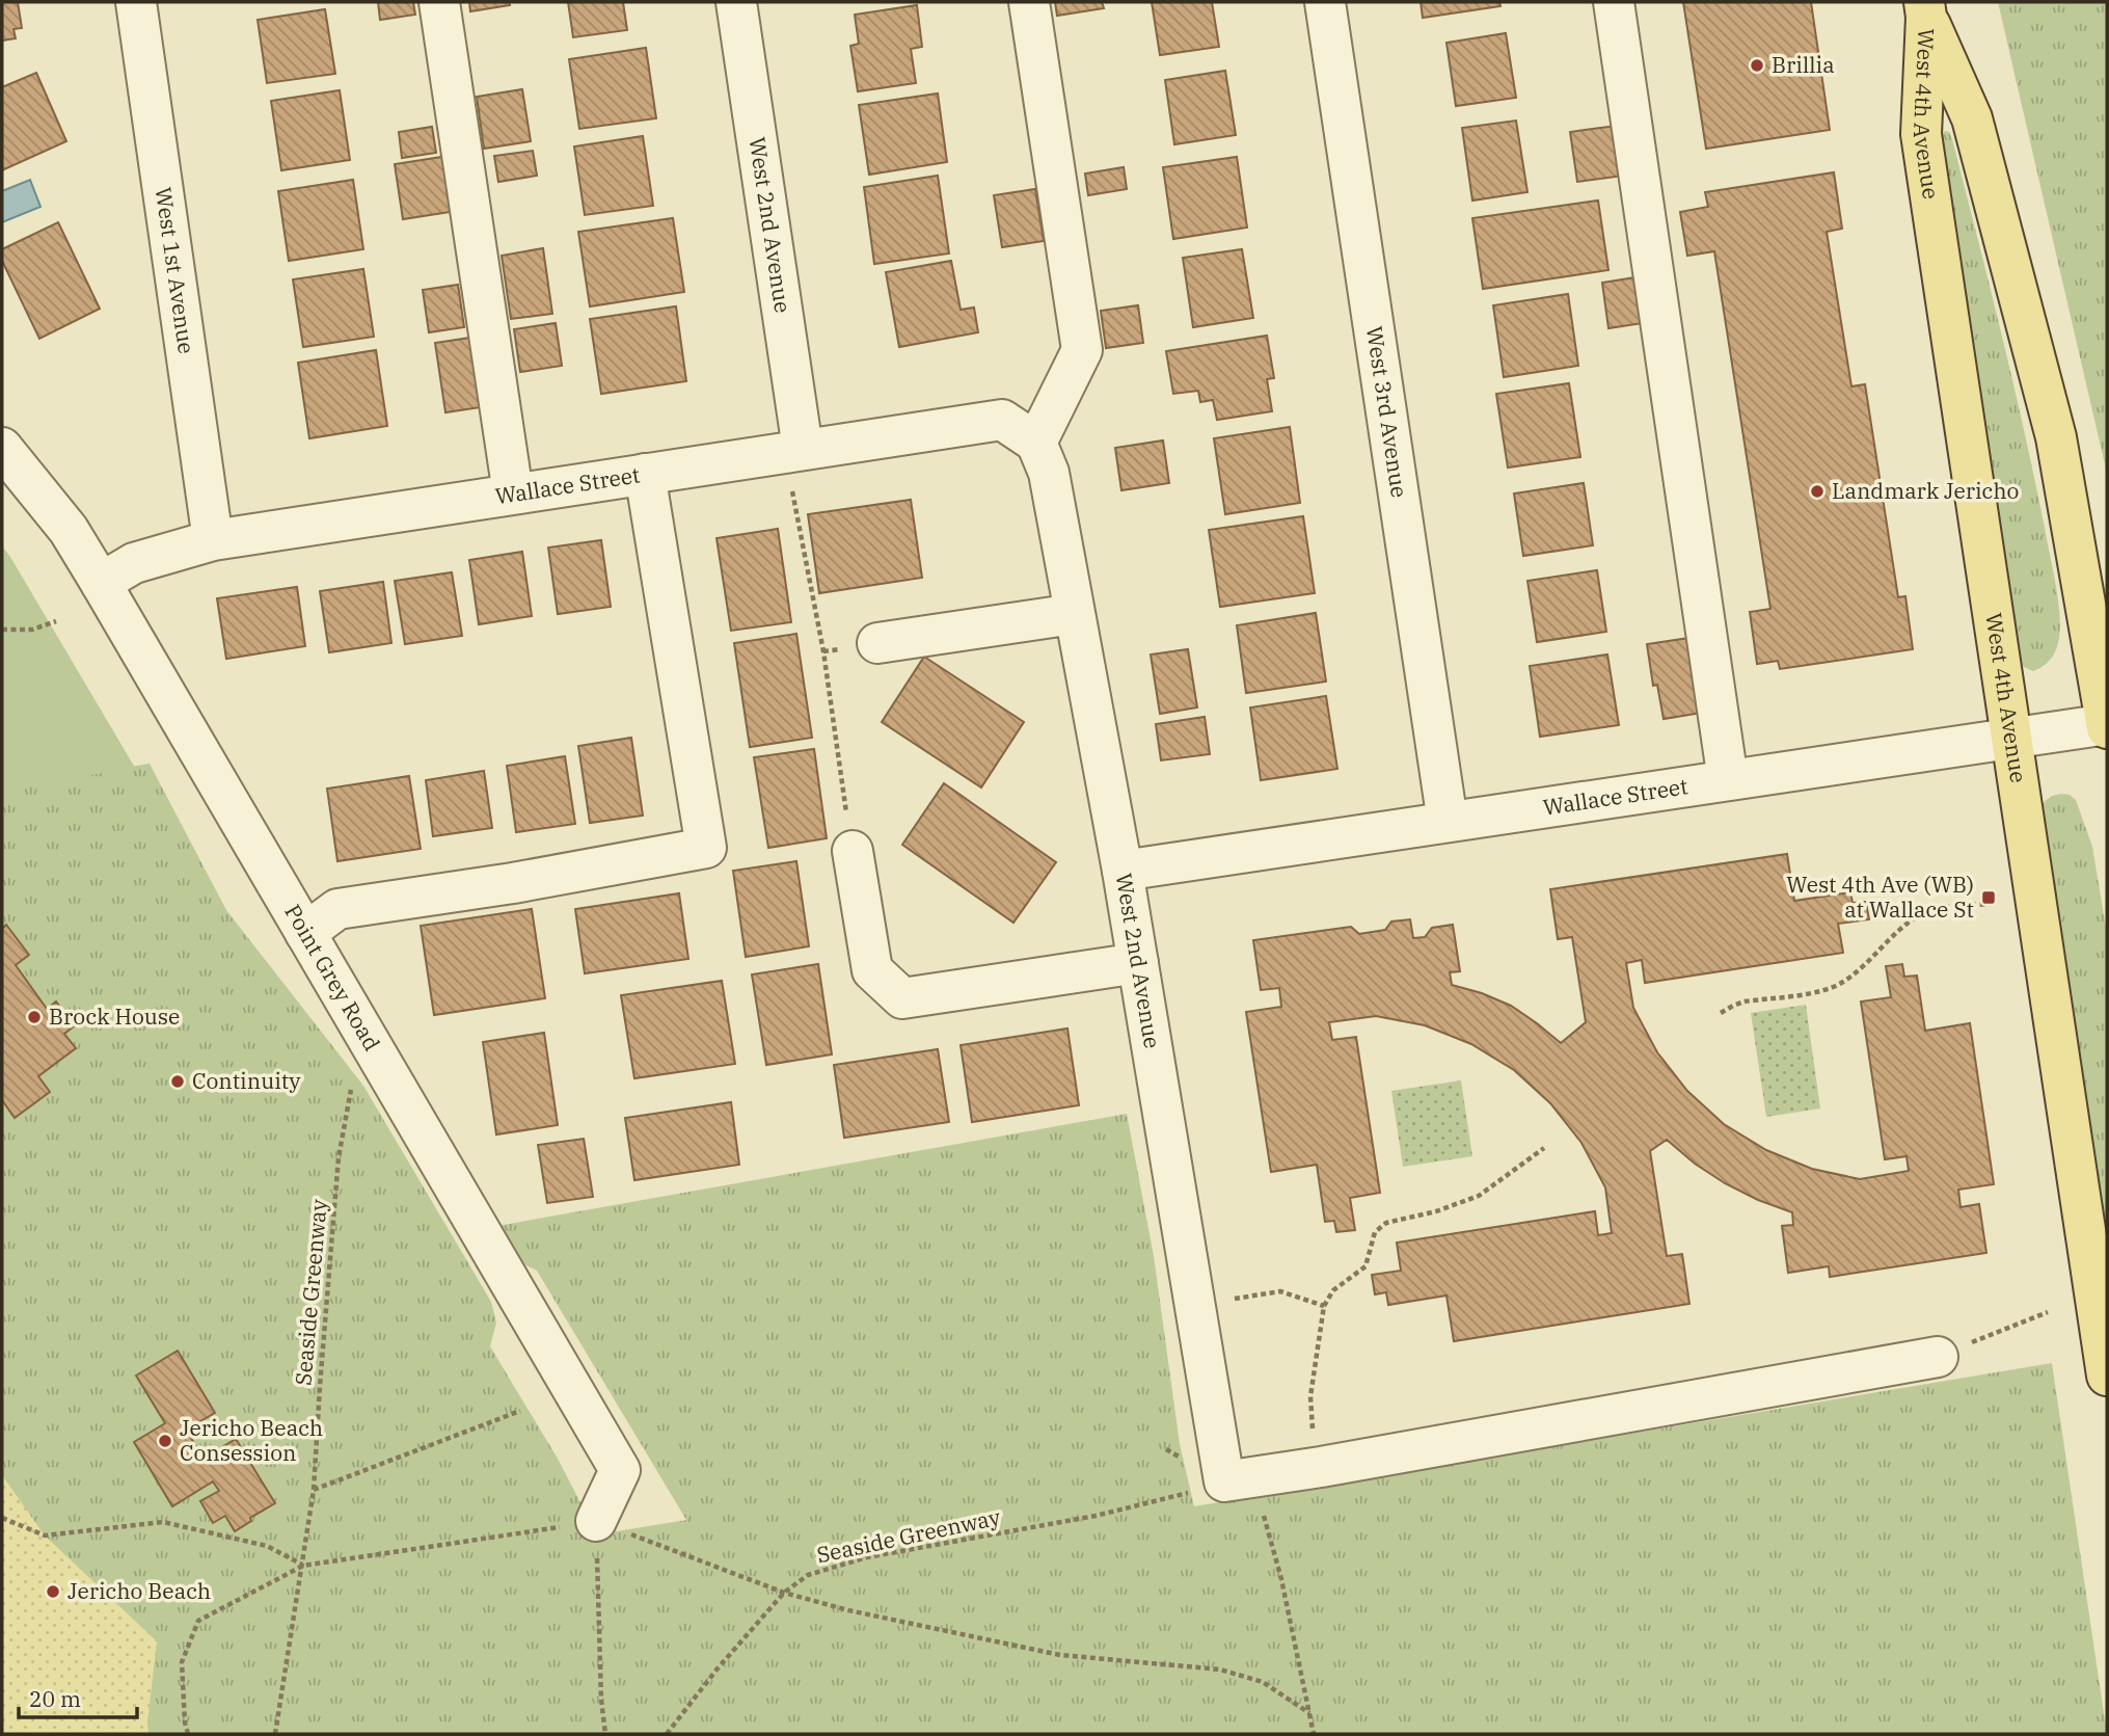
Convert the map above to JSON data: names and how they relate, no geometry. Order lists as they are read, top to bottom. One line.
{"streets":{"main road":["West 4th Avenue"],"street":["West 2nd Avenue","West 1st Avenue","West 3rd Avenue","Wallace Street","Point Grey Road"],"path":["Seaside Greenway"]},"crossings":[["West 4th Avenue","Wallace Street"],["West 2nd Avenue","Wallace Street"],["West 2nd Avenue","Seaside Greenway"],["West 1st Avenue","Wallace Street"],["West 3rd Avenue","Wallace Street"],["Wallace Street","Point Grey Road"]],"places":{"other":["Brillia","Landmark Jericho","Brock House","Continuity","Jericho Beach Consession","Jericho Beach"],"transit":["West 4th Ave (WB) at Wallace St"]},"scale_bar":"20 m"}
